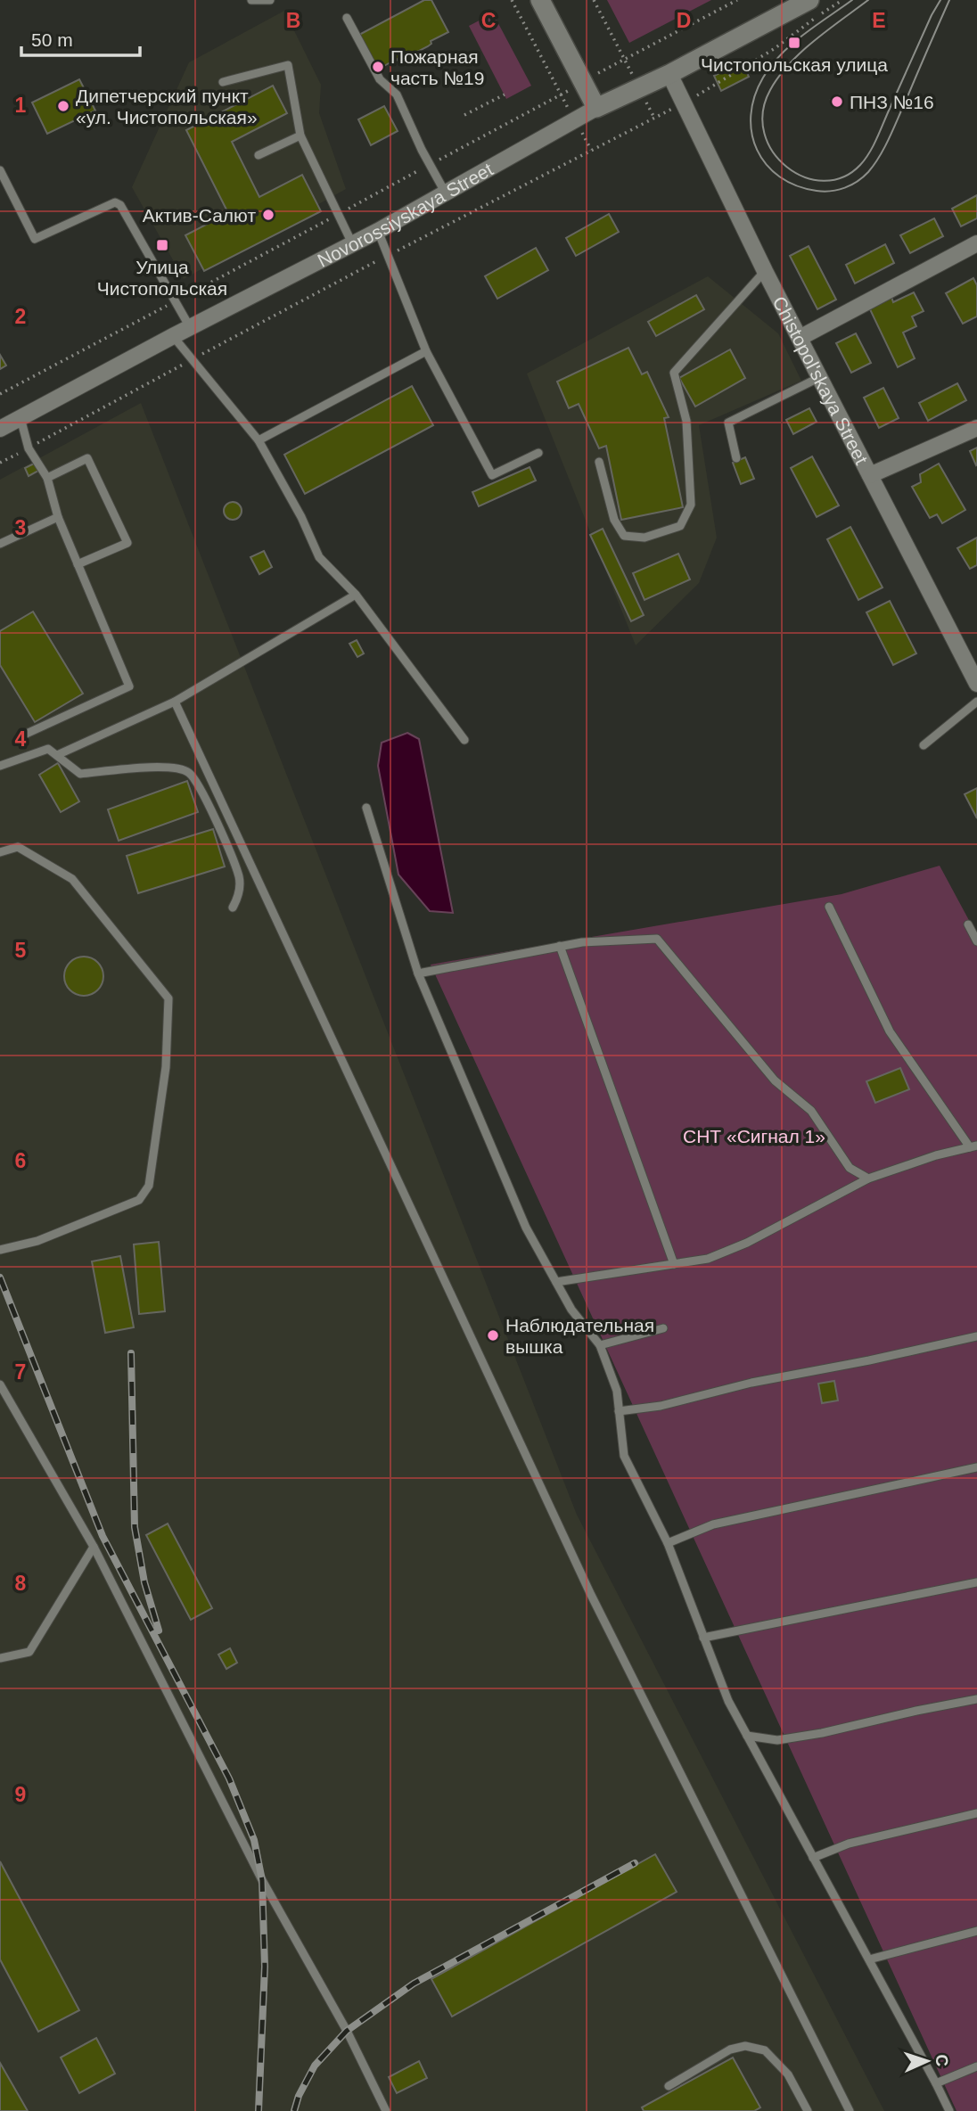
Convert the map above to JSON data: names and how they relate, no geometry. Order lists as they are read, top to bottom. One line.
{"streets":{"main road":["Novorossiyskaya Street"],"street":["Chistopol'skaya Street"]},"crossings":[["Novorossiyskaya Street","Chistopol'skaya Street"]],"parks":["СНТ «Сигнал 1»"],"places":{"transit":["Чистопольская улица","Улица Чистопольская"],"other":["Пожарная часть №19","ПНЗ №16","Дипетчерский пункт «ул. Чистопольская»","Актив-Салют","Наблюдательная вышка"]},"scale_bar":"50 m","north":"right","grid":{"columns":["B","C","D","E"],"rows":["1","2","3","4","5","6","7","8","9"]}}
